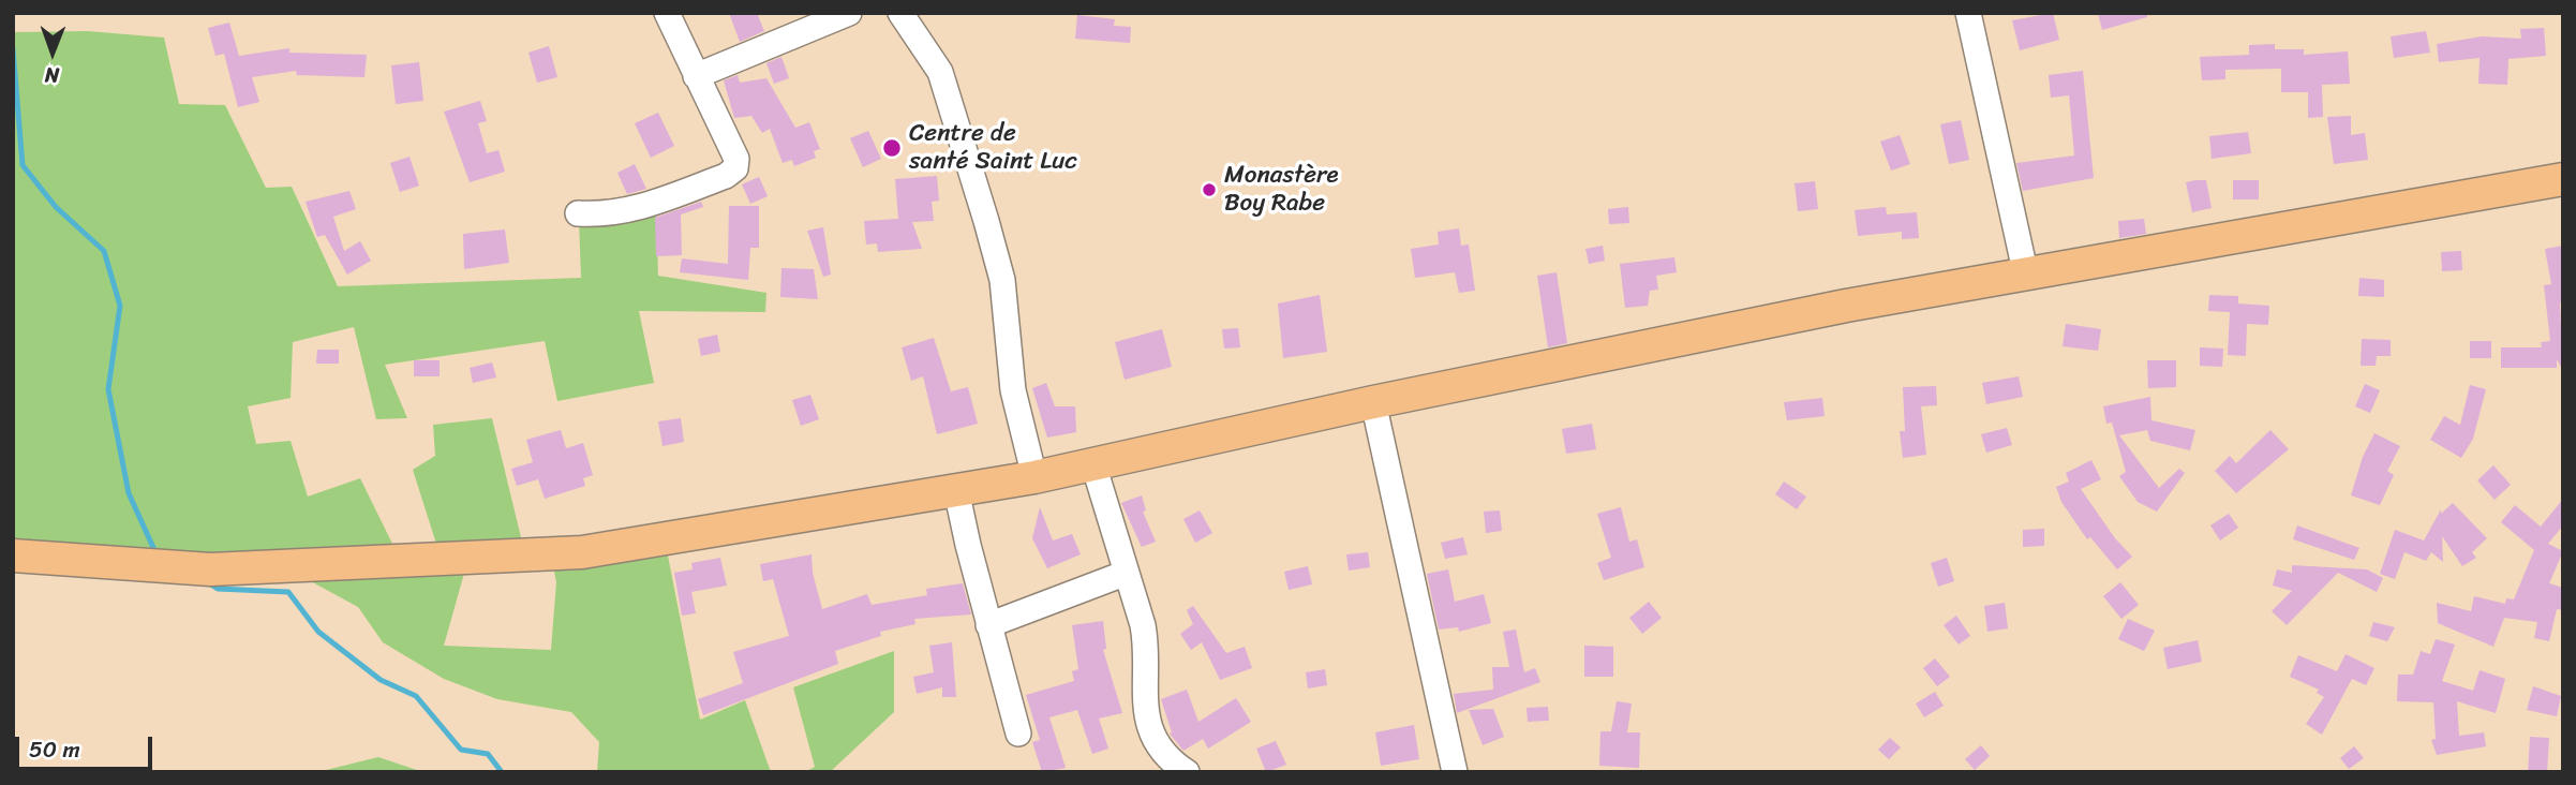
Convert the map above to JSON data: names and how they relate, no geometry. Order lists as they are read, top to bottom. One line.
{"places":["Centre de santé Saint Luc","Monastère Boy Rabe"],"scale_bar":"50 m","north":"bottom"}
